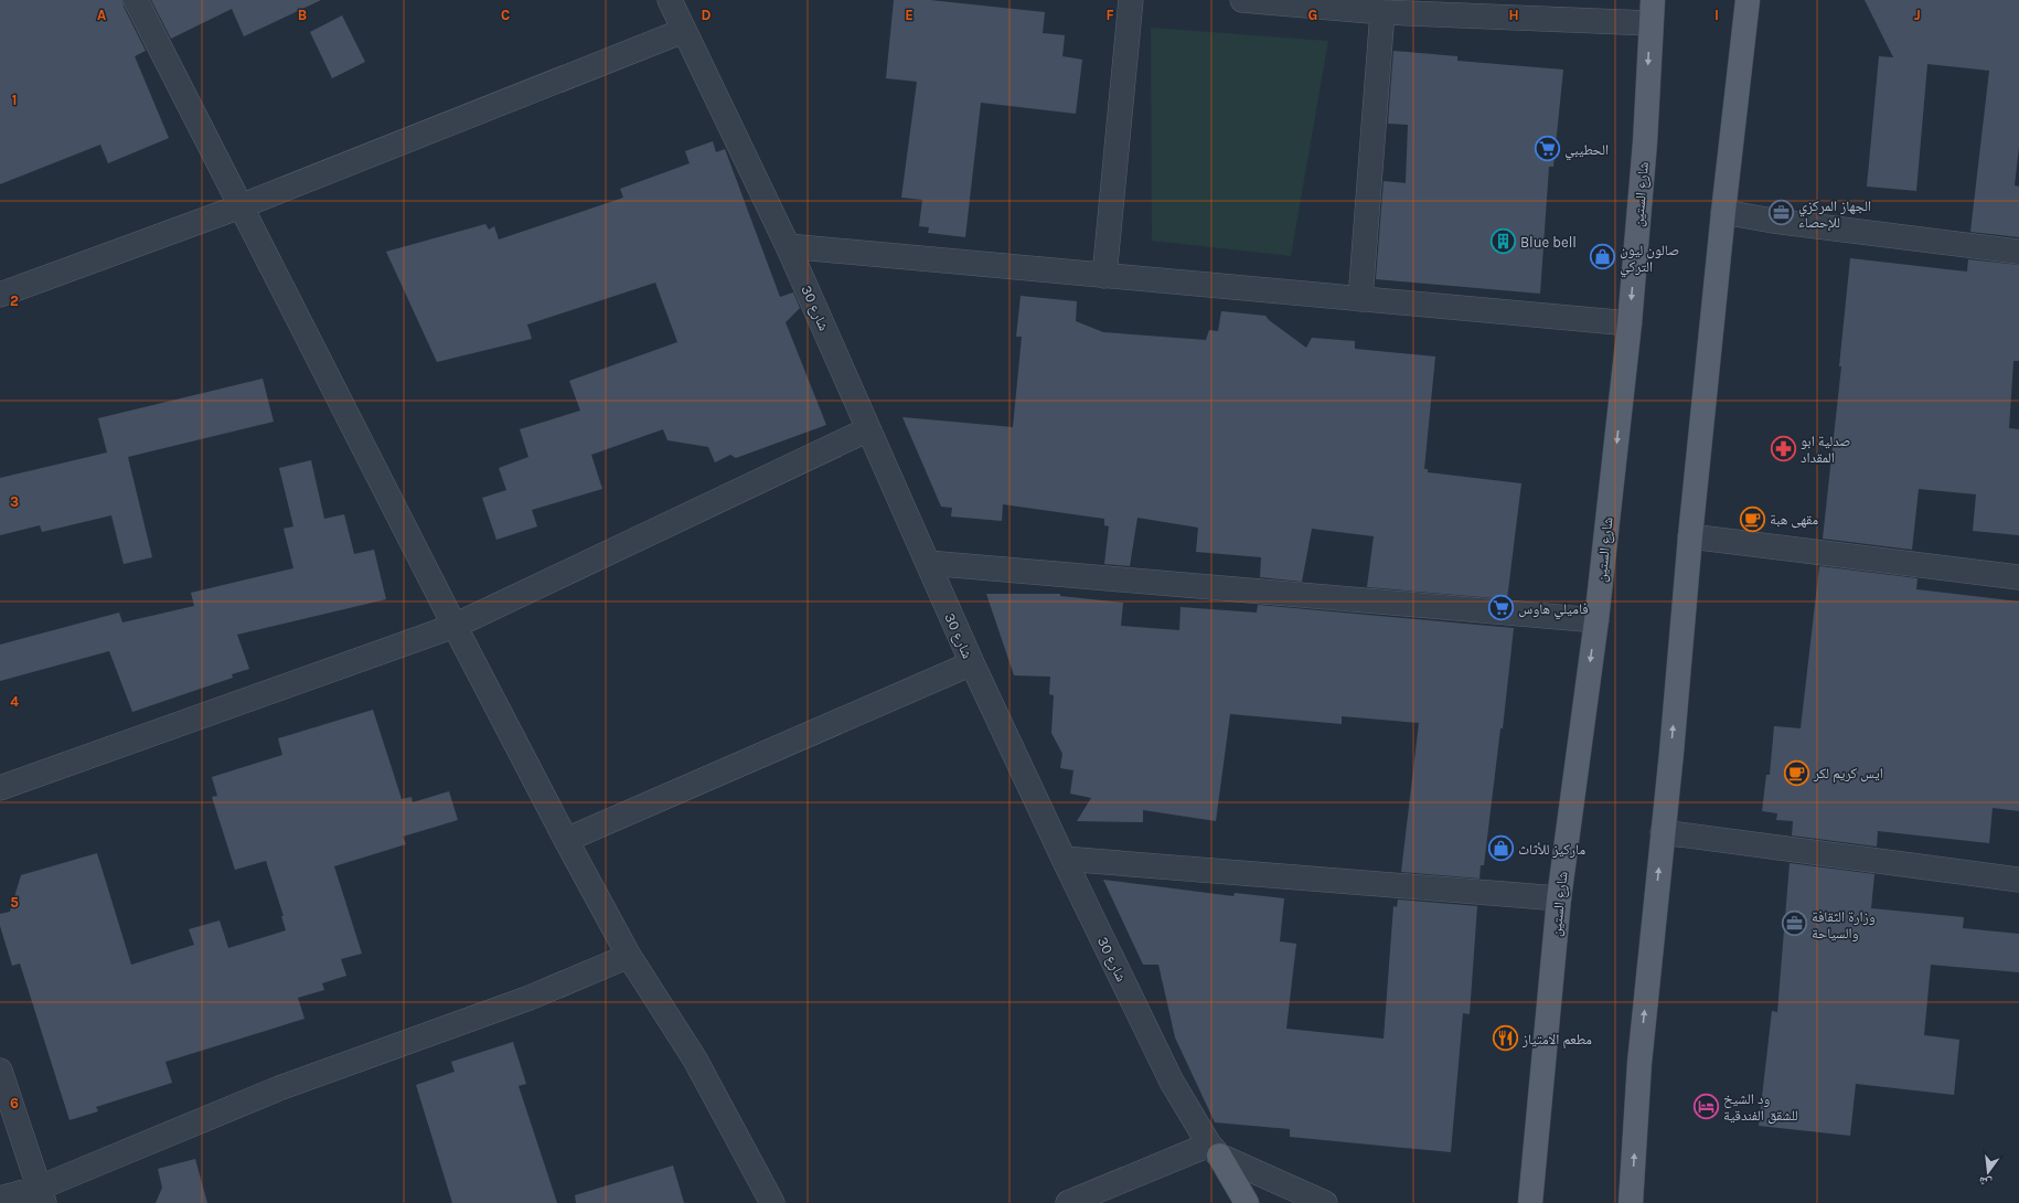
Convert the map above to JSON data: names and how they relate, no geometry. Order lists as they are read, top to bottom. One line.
{"streets":{"main road":["شارع الستين"],"street":["شارع 30"]},"places":{"supermarket":["الحطيبي","فاميلي هاوس"],"office":["الجهاز المركزي للإحصاء","وزارة الثقافة والسياحة"],"building":["Blue bell"],"shop":["صالون ليون التركي","ماركيز للأثاث"],"pharmacy":["صدلية ابو المقداد"],"cafe":["مقهى هبة","ايس كريم لكر"],"restaurant":["مطعم الامتياز"],"hotel":["ود الشيخ للشقق الفندقية"]},"north":"bottom","grid":{"columns":["A","B","C","D","E","F","G","H","I","J"],"rows":["1","2","3","4","5","6"]}}
